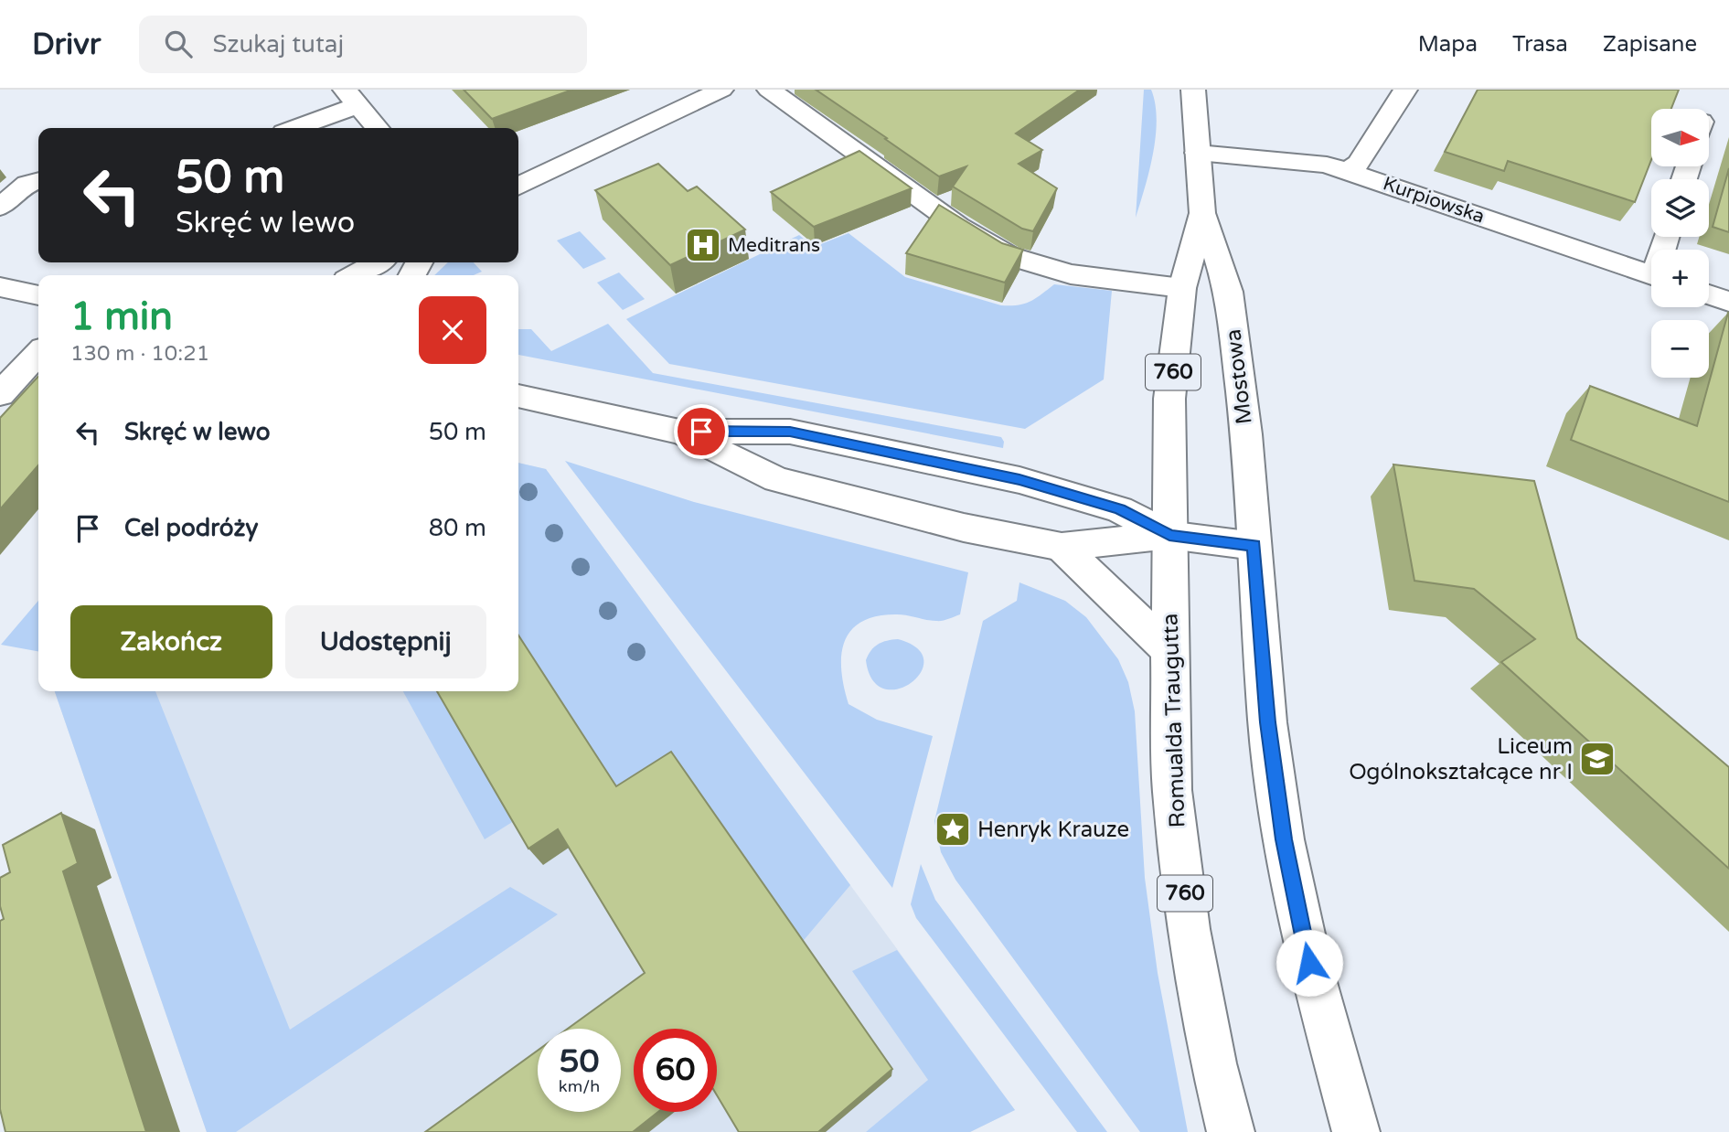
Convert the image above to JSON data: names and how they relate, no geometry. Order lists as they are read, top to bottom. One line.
{"streets":{"street":["Kurpiowska","760","Mostowa","Romualda Traugutta"]},"crossings":[["Kurpiowska","Mostowa"],["760","Mostowa"],["Mostowa","Romualda Traugutta"]],"places":{"hospital":["Meditrans"],"school or university":["Liceum Ogólnokształcące nr I"],"place":["Henryk Krauze"]},"north":"right","page":{"header":"Drivr","search":"Szukaj tutaj","nav":["Mapa","Trasa","Zapisane"],"map_buttons":["+","−"],"turn":["50 m","Skręć w lewo"],"heading":["1 min","130 m · 10:21"],"list":[{"name":"Skręć w lewo","value":"50 m"},{"name":"Cel podróży","value":"80 m"}],"buttons":["Zakończ","Udostępnij"],"speed":"50 km/h","limit":"60"}}
